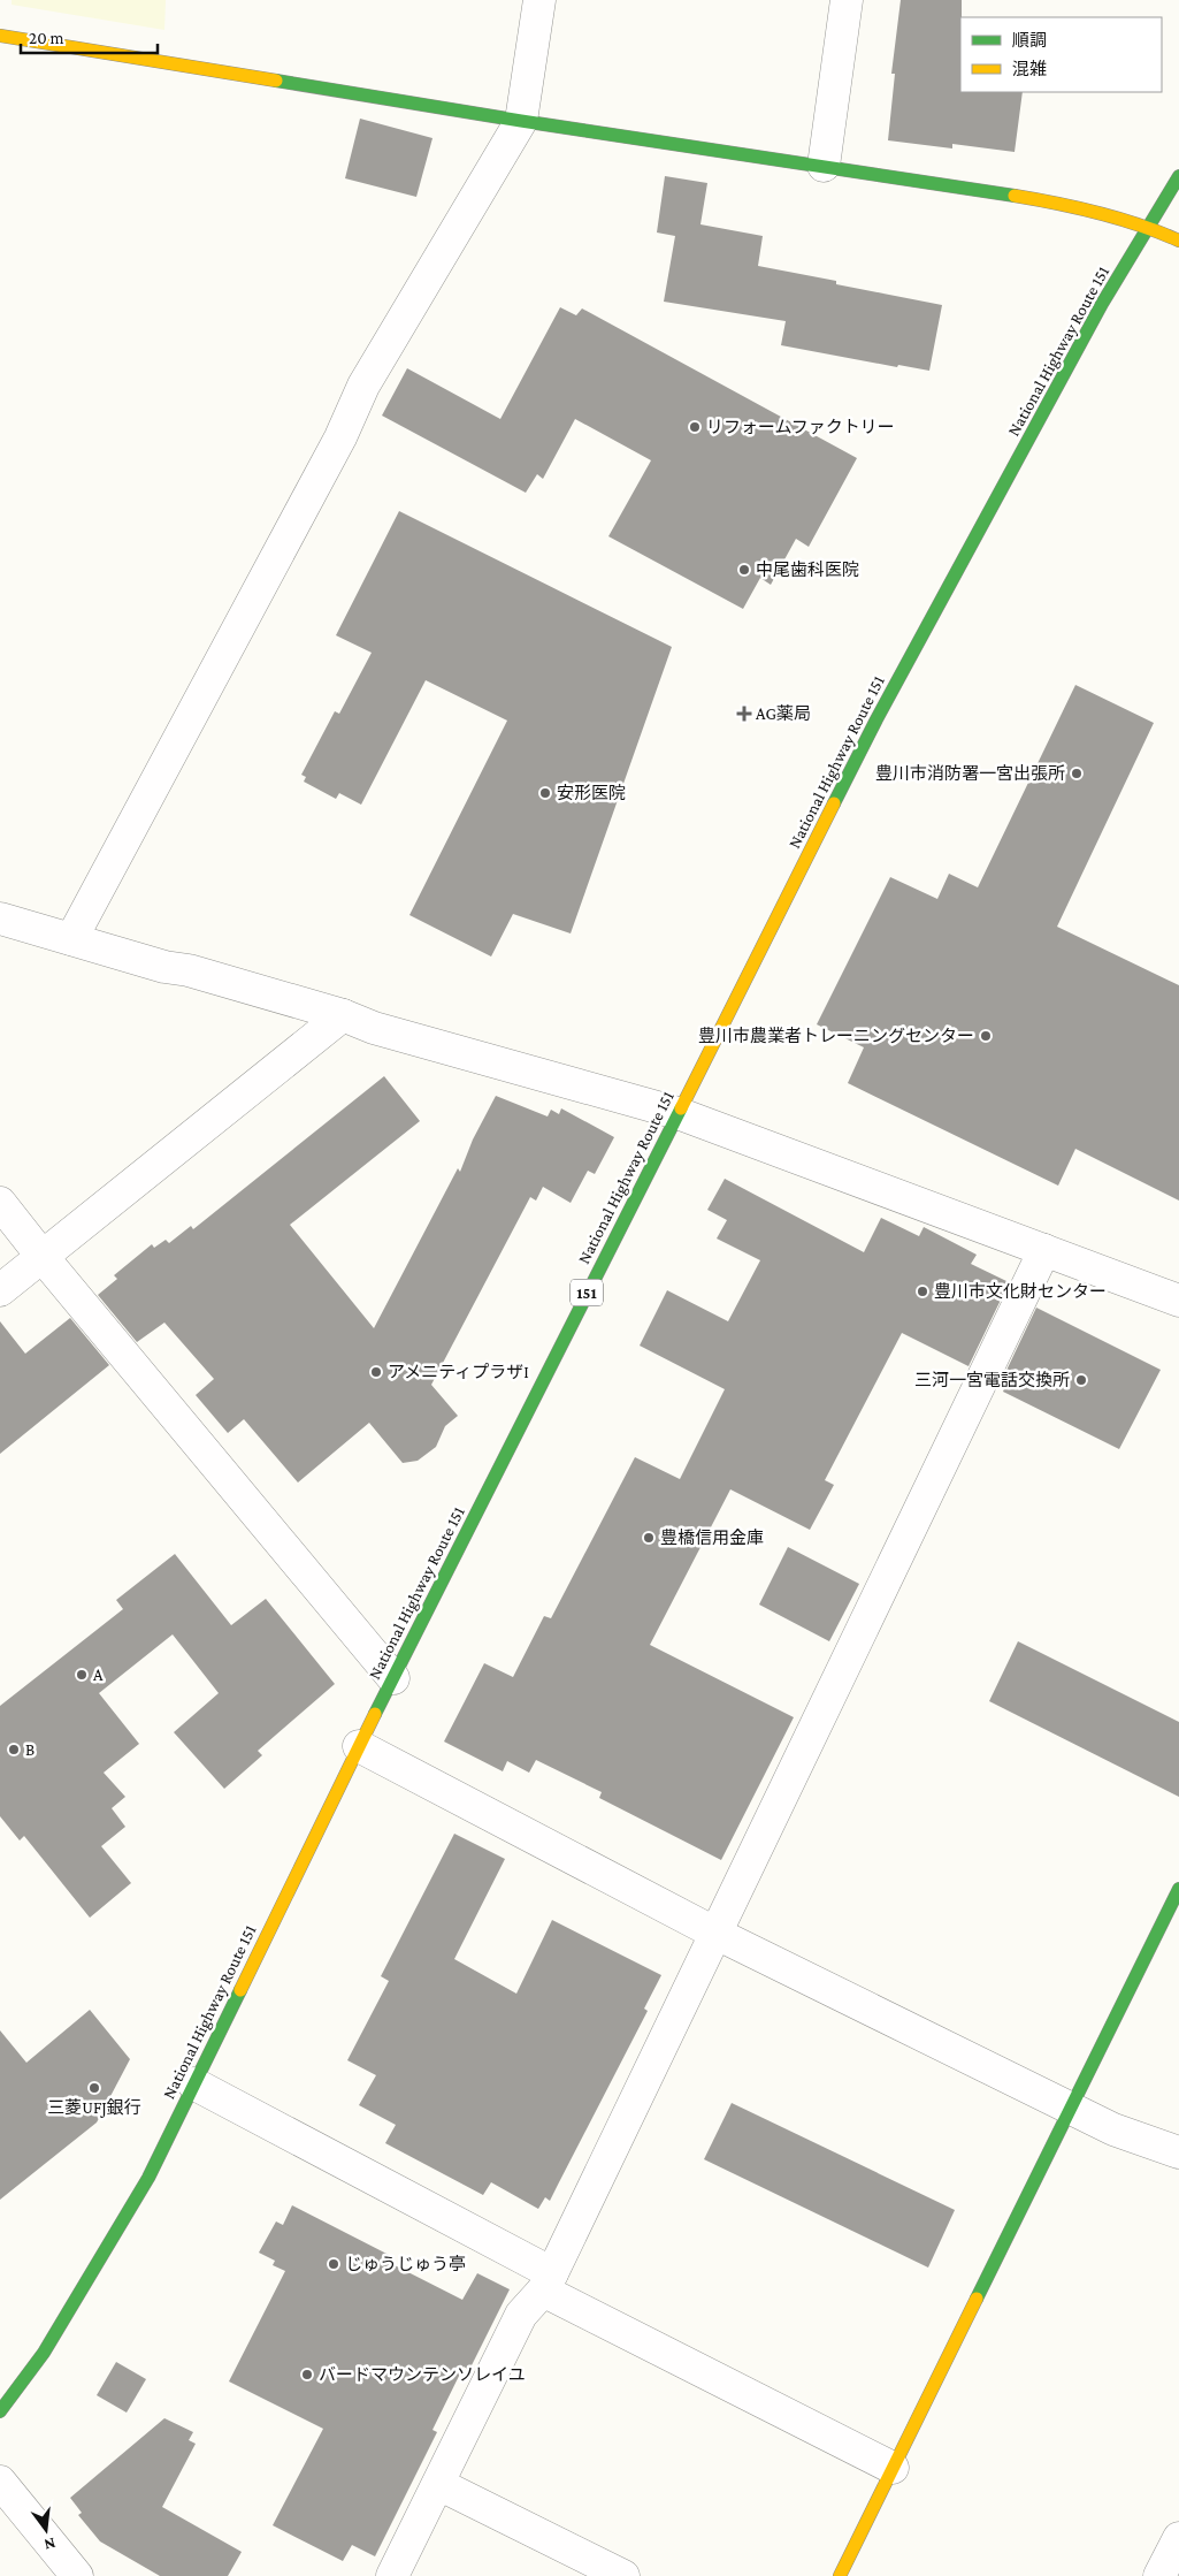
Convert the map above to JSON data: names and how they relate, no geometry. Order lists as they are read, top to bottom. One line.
{"streets":{"main road":["National Highway Route 151","151"]},"places":{"other":["リフォームファクトリー","中尾歯科医院","豊川市消防署一宮出張所","安形医院","豊川市農業者トレーニングセンター","豊川市文化財センター","アメニティプラザI","三河一宮電話交換所","豊橋信用金庫","A","B","三菱UFJ銀行","じゅうじゅう亭","バードマウンテンソレイユ"],"health":["AG薬局"]},"legend":["順調","混雑"],"scale_bar":"20 m","north":"bottom"}
